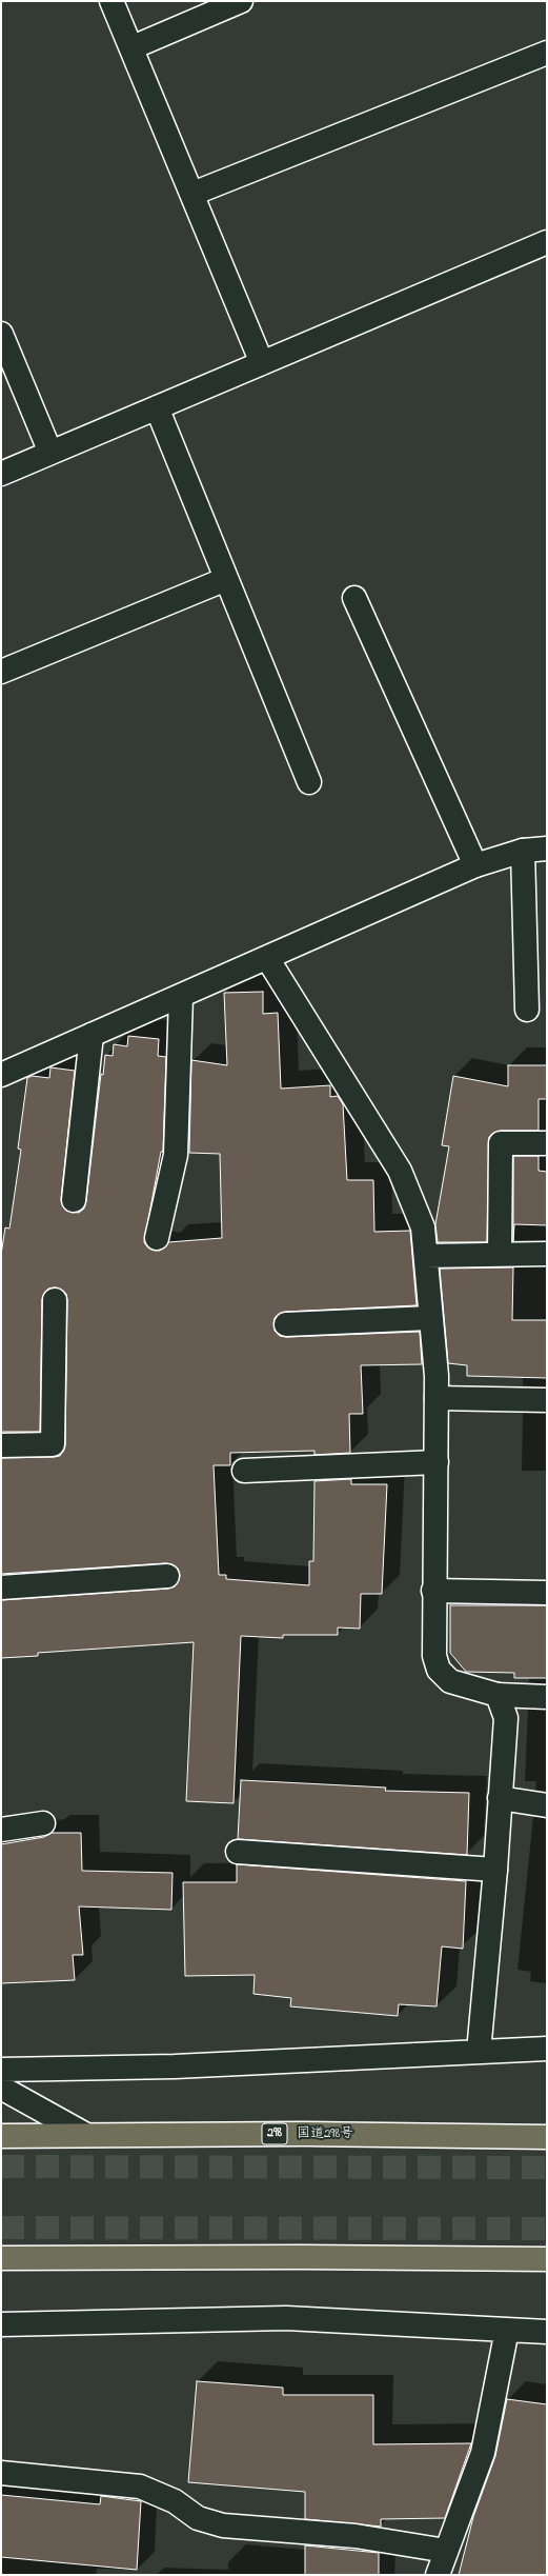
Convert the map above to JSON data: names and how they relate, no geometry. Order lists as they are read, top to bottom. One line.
{"streets":{"highway":["298","国道298号"]}}
